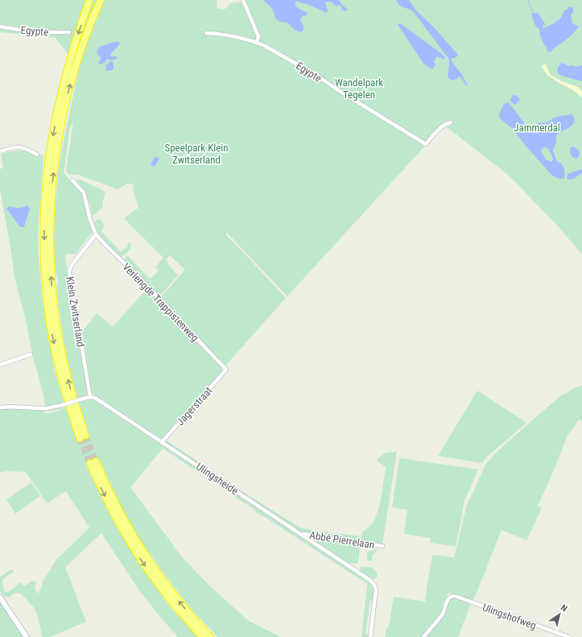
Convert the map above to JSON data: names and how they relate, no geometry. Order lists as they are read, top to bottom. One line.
{"streets":{"street":["Egypte","Verlengde Trappistenweg","Klein Zwitserland","Jagerstraat","Ulingsheide","Abbé Pierrelaan","Ulingshofweg"]},"crossings":[["Verlengde Trappistenweg","Klein Zwitserland"],["Verlengde Trappistenweg","Jagerstraat"],["Klein Zwitserland","Ulingsheide"],["Jagerstraat","Ulingsheide"],["Ulingsheide","Abbé Pierrelaan"]],"parks":["Wandelpark Tegelen","Jammerdal","Speelpark Klein Zwitserland"],"north":"top right"}
